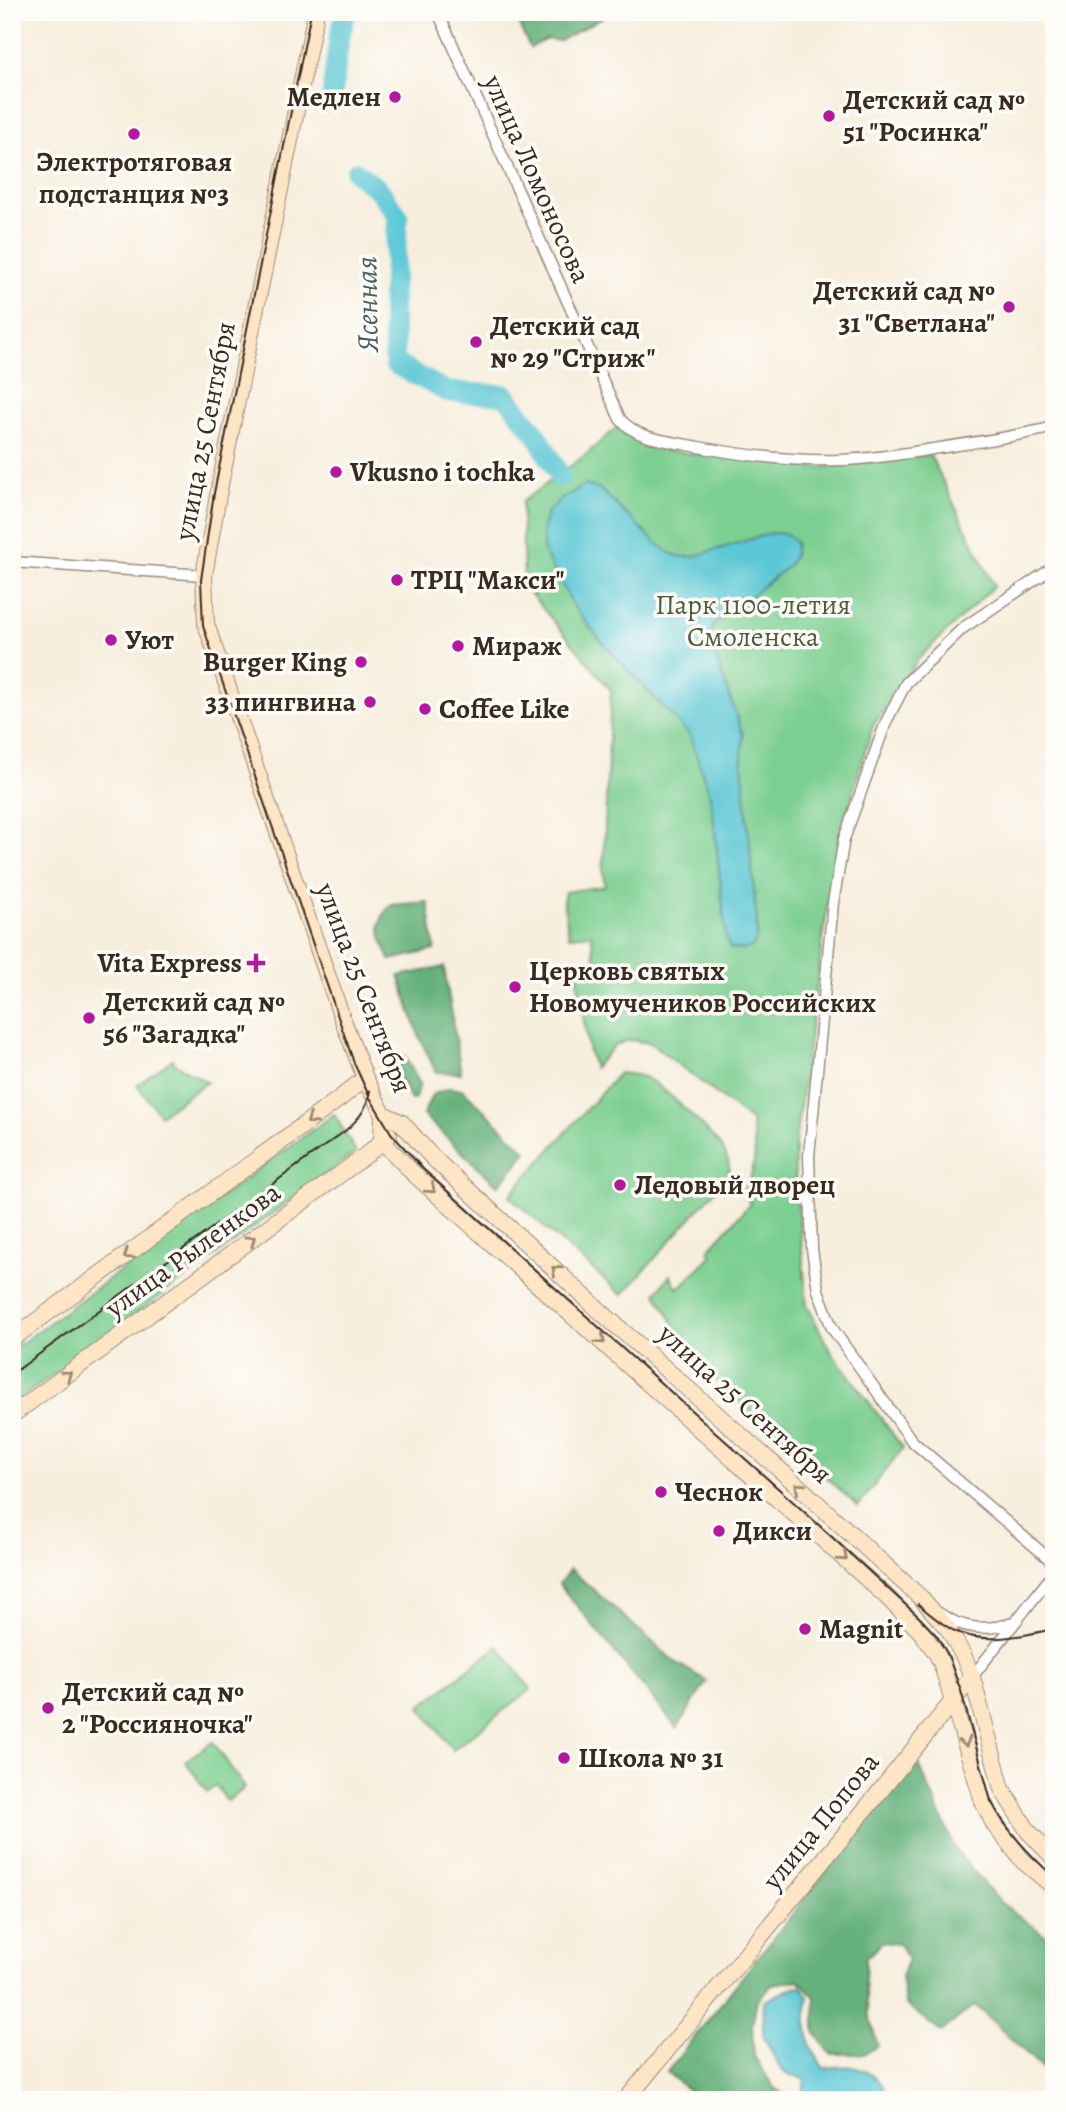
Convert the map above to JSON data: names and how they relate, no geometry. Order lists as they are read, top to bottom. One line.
{"streets":{"main road":["улица 25 Сентября","улица Рыленкова","улица Попова"],"street":["улица Ломоносова"]},"crossings":[["улица 25 Сентября","улица Рыленкова"],["улица 25 Сентября","улица Попова"]],"water":["Ясенная"],"parks":["Парк 1100-летия Смоленска"],"places":{"other":["Медлен","Детский сад № 51 \"Росинка\"","Электротяговая подстанция №3","Детский сад № 31 \"Светлана\"","Детский сад № 29 \"Стриж\"","Vkusno i tochka","ТРЦ \"Макси\"","Уют","Мираж","Burger King","33 пингвина","Coffee Like","Церковь святых Новомучеников Российских","Детский сад № 56 \"Загадка\"","Ледовый дворец","Чеснок","Дикси","Magnit","Детский сад № 2 \"Россияночка\"","Школа № 31"],"health":["Vita Express"]}}
